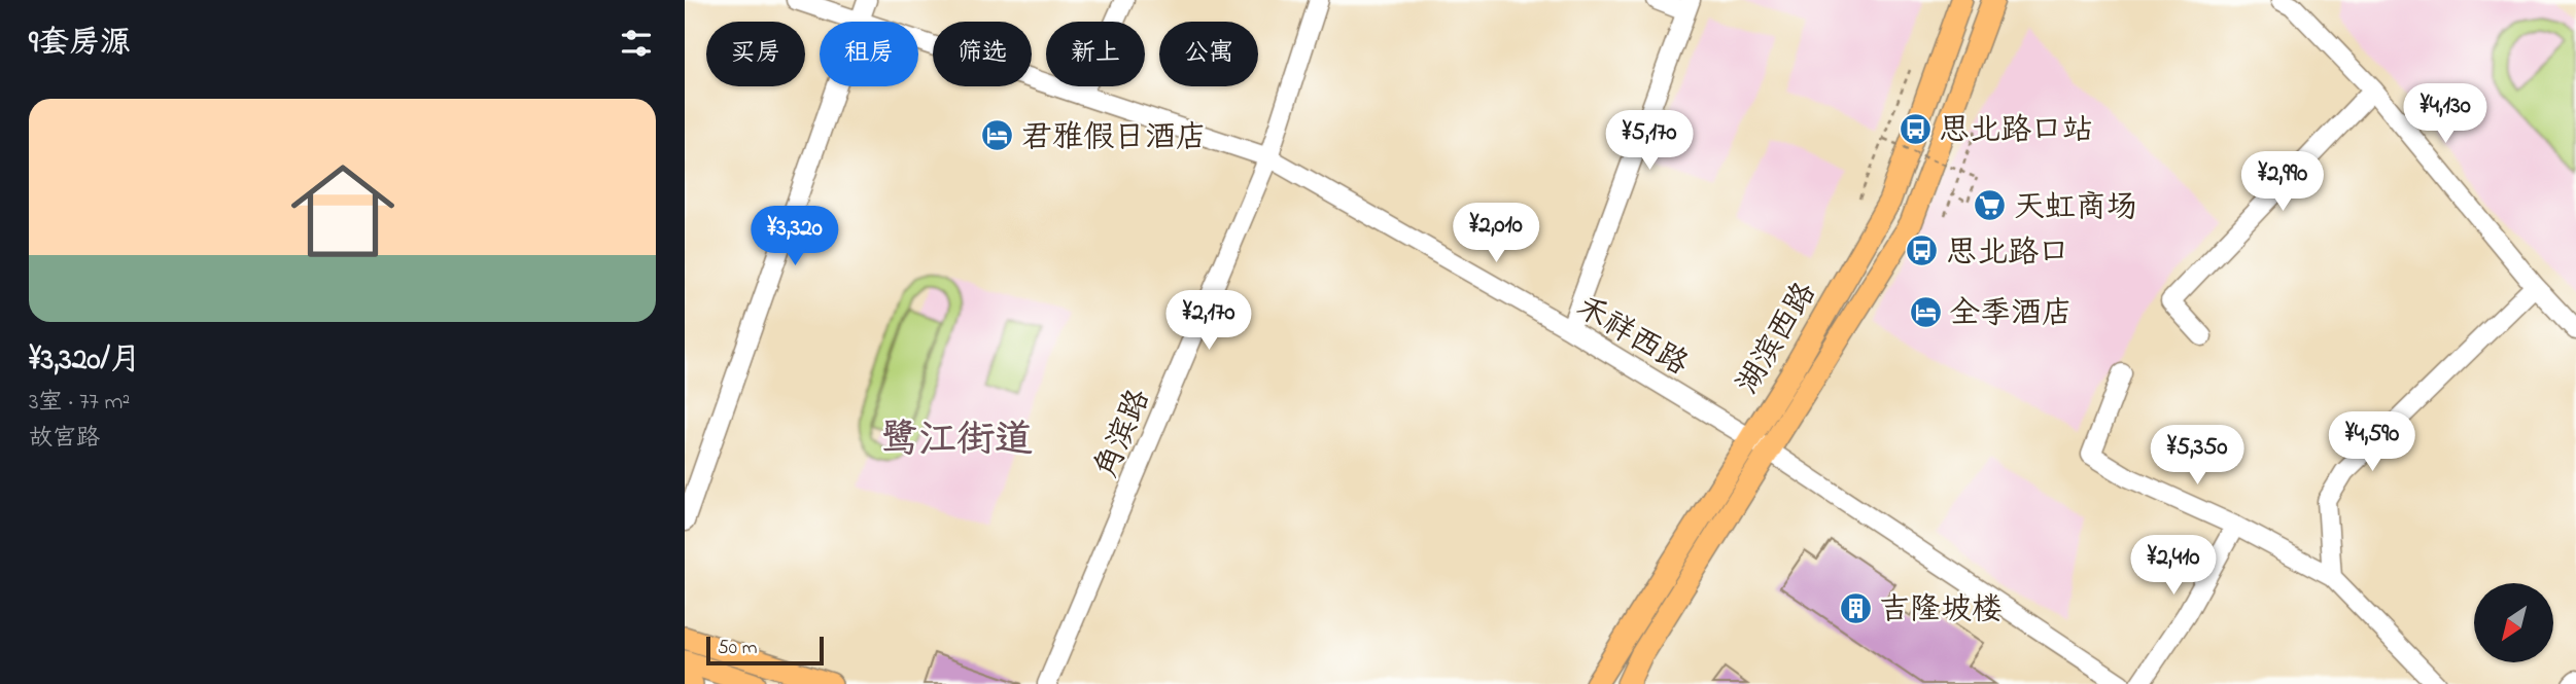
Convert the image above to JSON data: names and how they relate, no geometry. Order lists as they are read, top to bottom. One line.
{"streets":{"main road":["湖滨西路"],"street":["禾祥西路","角滨路"]},"crossings":[["禾祥西路","湖滨西路"],["禾祥西路","角滨路"]],"districts":["鹭江街道"],"places":{"bus stop":["思北路口站","思北路口"],"hotel":["君雅假日酒店","全季酒店"],"supermarket":["天虹商场"],"building":["吉隆坡楼"]},"scale_bar":"50 m","north":"bottom left","page":{"heading":"9套房源","chip":["买房","租房","筛选","新上","公寓"],"price":["¥4,130","¥5,170","¥2,990","¥2,010","¥3,320","¥2,170","¥4,590","¥5,350","¥2,410"],"list":[{"name":"¥3,320/月","note":"3室 · 77 m² · 故宫路"}],"scale":"50 m"}}
